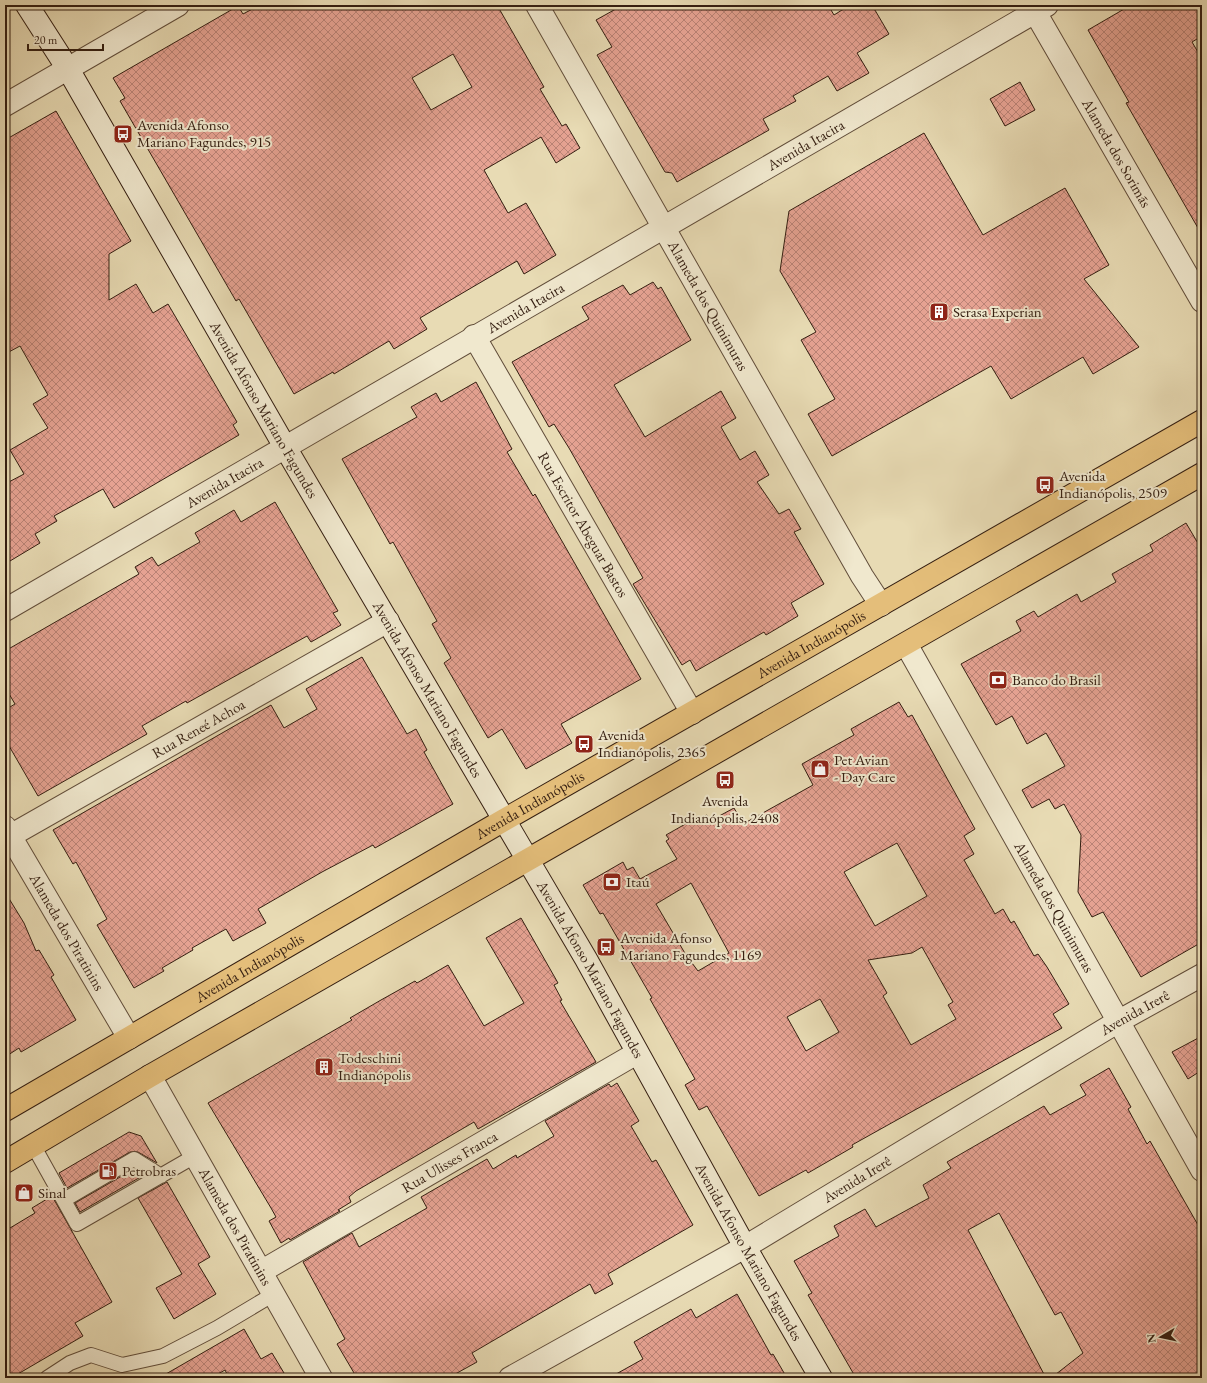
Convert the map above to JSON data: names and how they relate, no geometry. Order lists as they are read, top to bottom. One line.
{"streets":{"main road":["Avenida Indianópolis"],"street":["Avenida Itacira","Alameda dos Sorimãs","Alameda dos Quinimuras","Avenida Afonso Mariano Fagundes","Rua Escritor Abeguar Bastos","Rua Reneé Achoa","Alameda dos Piratinins","Avenida Irerê","Rua Ulisses Franca"]},"crossings":[["Avenida Itacira","Alameda dos Sorimãs"],["Avenida Itacira","Alameda dos Quinimuras"],["Avenida Itacira","Avenida Afonso Mariano Fagundes"],["Avenida Itacira","Rua Escritor Abeguar Bastos"],["Alameda dos Quinimuras","Avenida Indianópolis"],["Alameda dos Quinimuras","Avenida Irerê"],["Avenida Afonso Mariano Fagundes","Avenida Indianópolis"],["Avenida Afonso Mariano Fagundes","Rua Reneé Achoa"],["Avenida Afonso Mariano Fagundes","Avenida Irerê"],["Avenida Afonso Mariano Fagundes","Rua Ulisses Franca"],["Rua Escritor Abeguar Bastos","Avenida Indianópolis"],["Avenida Indianópolis","Alameda dos Piratinins"],["Rua Reneé Achoa","Alameda dos Piratinins"],["Alameda dos Piratinins","Rua Ulisses Franca"]],"places":{"bus stop":["Avenida Afonso Mariano Fagundes, 915","Avenida Indianópolis, 2509","Avenida Indianópolis, 2365","Avenida Indianópolis, 2408","Avenida Afonso Mariano Fagundes, 1169"],"building":["Serasa Experian","Todeschini Indianópolis"],"bank":["Banco do Brasil","Itaú"],"shop":["Pet Avian - Day Care","Sinal"],"fuel station":["Petrobras"]},"scale_bar":"20 m","north":"left"}
